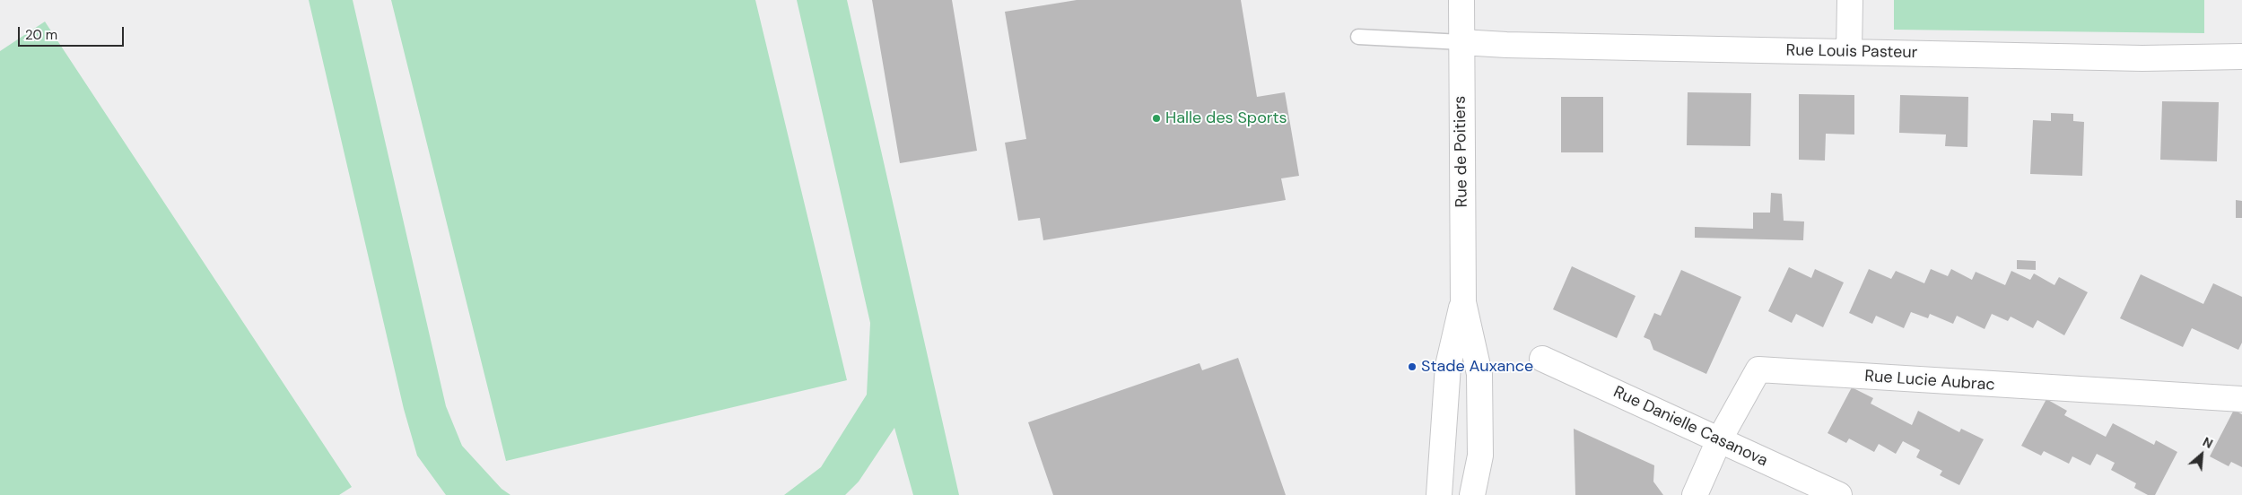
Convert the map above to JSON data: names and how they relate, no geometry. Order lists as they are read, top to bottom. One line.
{"streets":{"street":["Rue Louis Pasteur","Rue de Poitiers","Rue Lucie Aubrac","Rue Danielle Casanova"]},"crossings":[["Rue Louis Pasteur","Rue de Poitiers"],["Rue Lucie Aubrac","Rue Danielle Casanova"]],"places":["Halle des Sports","Stade Auxance"],"scale_bar":"20 m","north":"top right"}
